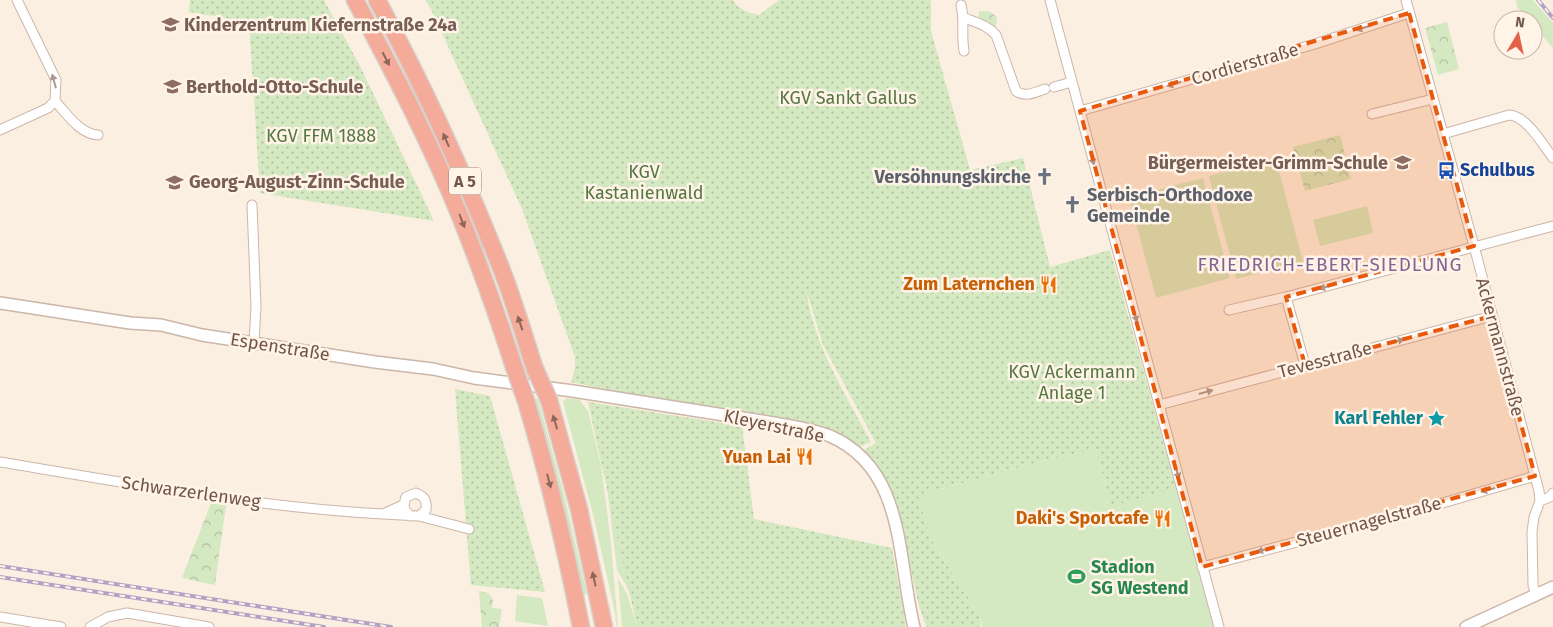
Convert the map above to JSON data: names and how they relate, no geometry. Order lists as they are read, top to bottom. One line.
{"streets":{"highway":["A 5"],"street":["Cordierstraße","Espenstraße","Ackermannstraße","Tevesstraße","Kleyerstraße","Schwarzerlenweg","Steuernagelstraße"]},"crossings":[["Cordierstraße","Ackermannstraße"],["Espenstraße","Kleyerstraße"],["Ackermannstraße","Tevesstraße"],["Ackermannstraße","Steuernagelstraße"]],"one_way":["Cordierstraße","Steuernagelstraße"],"districts":["FRIEDRICH-EBERT-SIEDLUNG"],"parks":["KGV Sankt Gallus","KGV FFM 1888","KGV Kastanienwald","KGV Ackermann Anlage 1"],"places":{"school or university":["Kinderzentrum Kiefernstraße 24a","Berthold-Otto-Schule","Bürgermeister-Grimm-Schule","Georg-August-Zinn-Schule"],"bus stop":["Schulbus"],"church":["Versöhnungskirche","Serbisch-Orthodoxe Gemeinde"],"restaurant":["Zum Laternchen","Yuan Lai","Daki's Sportcafe"],"place":["Karl Fehler"],"sports":["Stadion SG Westend"]},"north":"top"}
